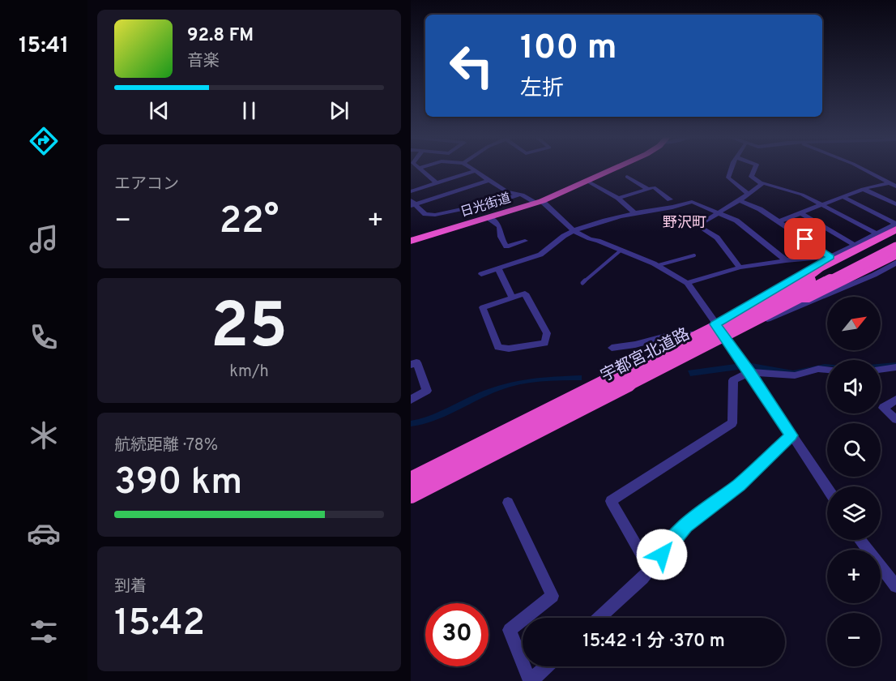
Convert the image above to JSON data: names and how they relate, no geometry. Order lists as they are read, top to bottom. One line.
{"streets":{"highway":["日光街道","宇都宮北道路"]},"districts":["野沢町"],"north":"top right","page":{"tabs":"15:41","turn":["100 m","左折"],"song":["92.8 FM","音楽"],"tile":["エアコン",["25","km/h"],["航続距離 · 78%","390 km"],["到着","15:42"]],"heat":["−","22°","+"],"map_buttons":["+","−"],"limit":"30","trip":"15:42 · 1 分 · 370 m"}}
